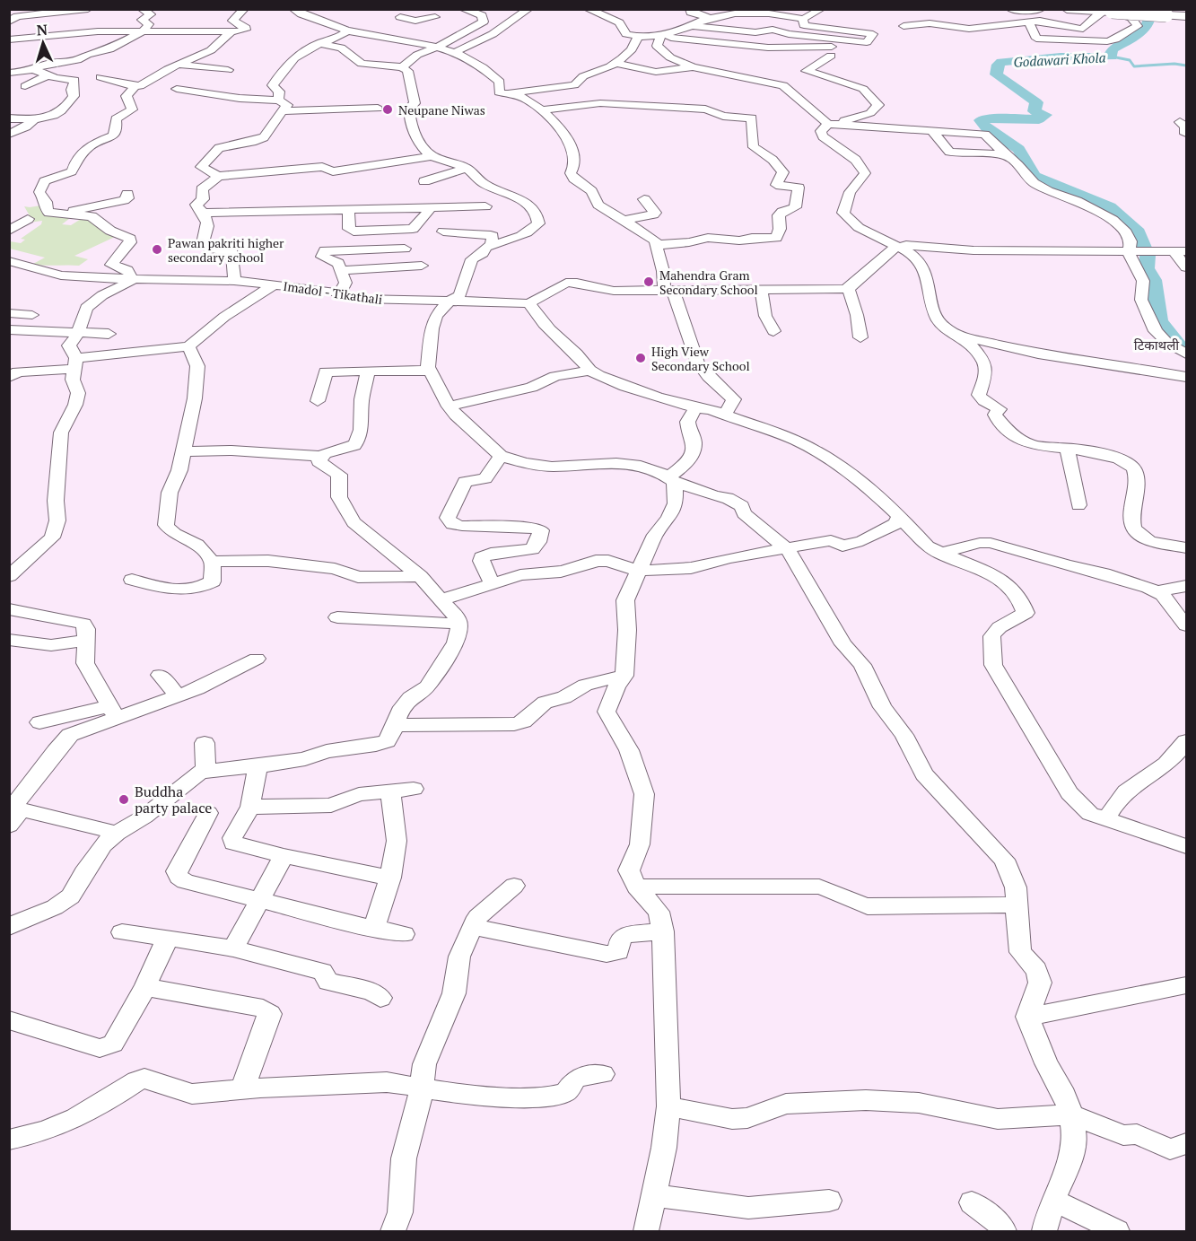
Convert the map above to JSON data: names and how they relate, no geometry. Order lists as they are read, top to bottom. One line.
{"streets":{"street":["Imadol - Tikathali"]},"districts":["टिकाथली"],"water":["Godawari Khola"],"places":["Neupane Niwas","Pawan pakriti higher secondary school","Mahendra Gram Secondary School","High View Secondary School","Buddha party palace"],"north":"top"}
